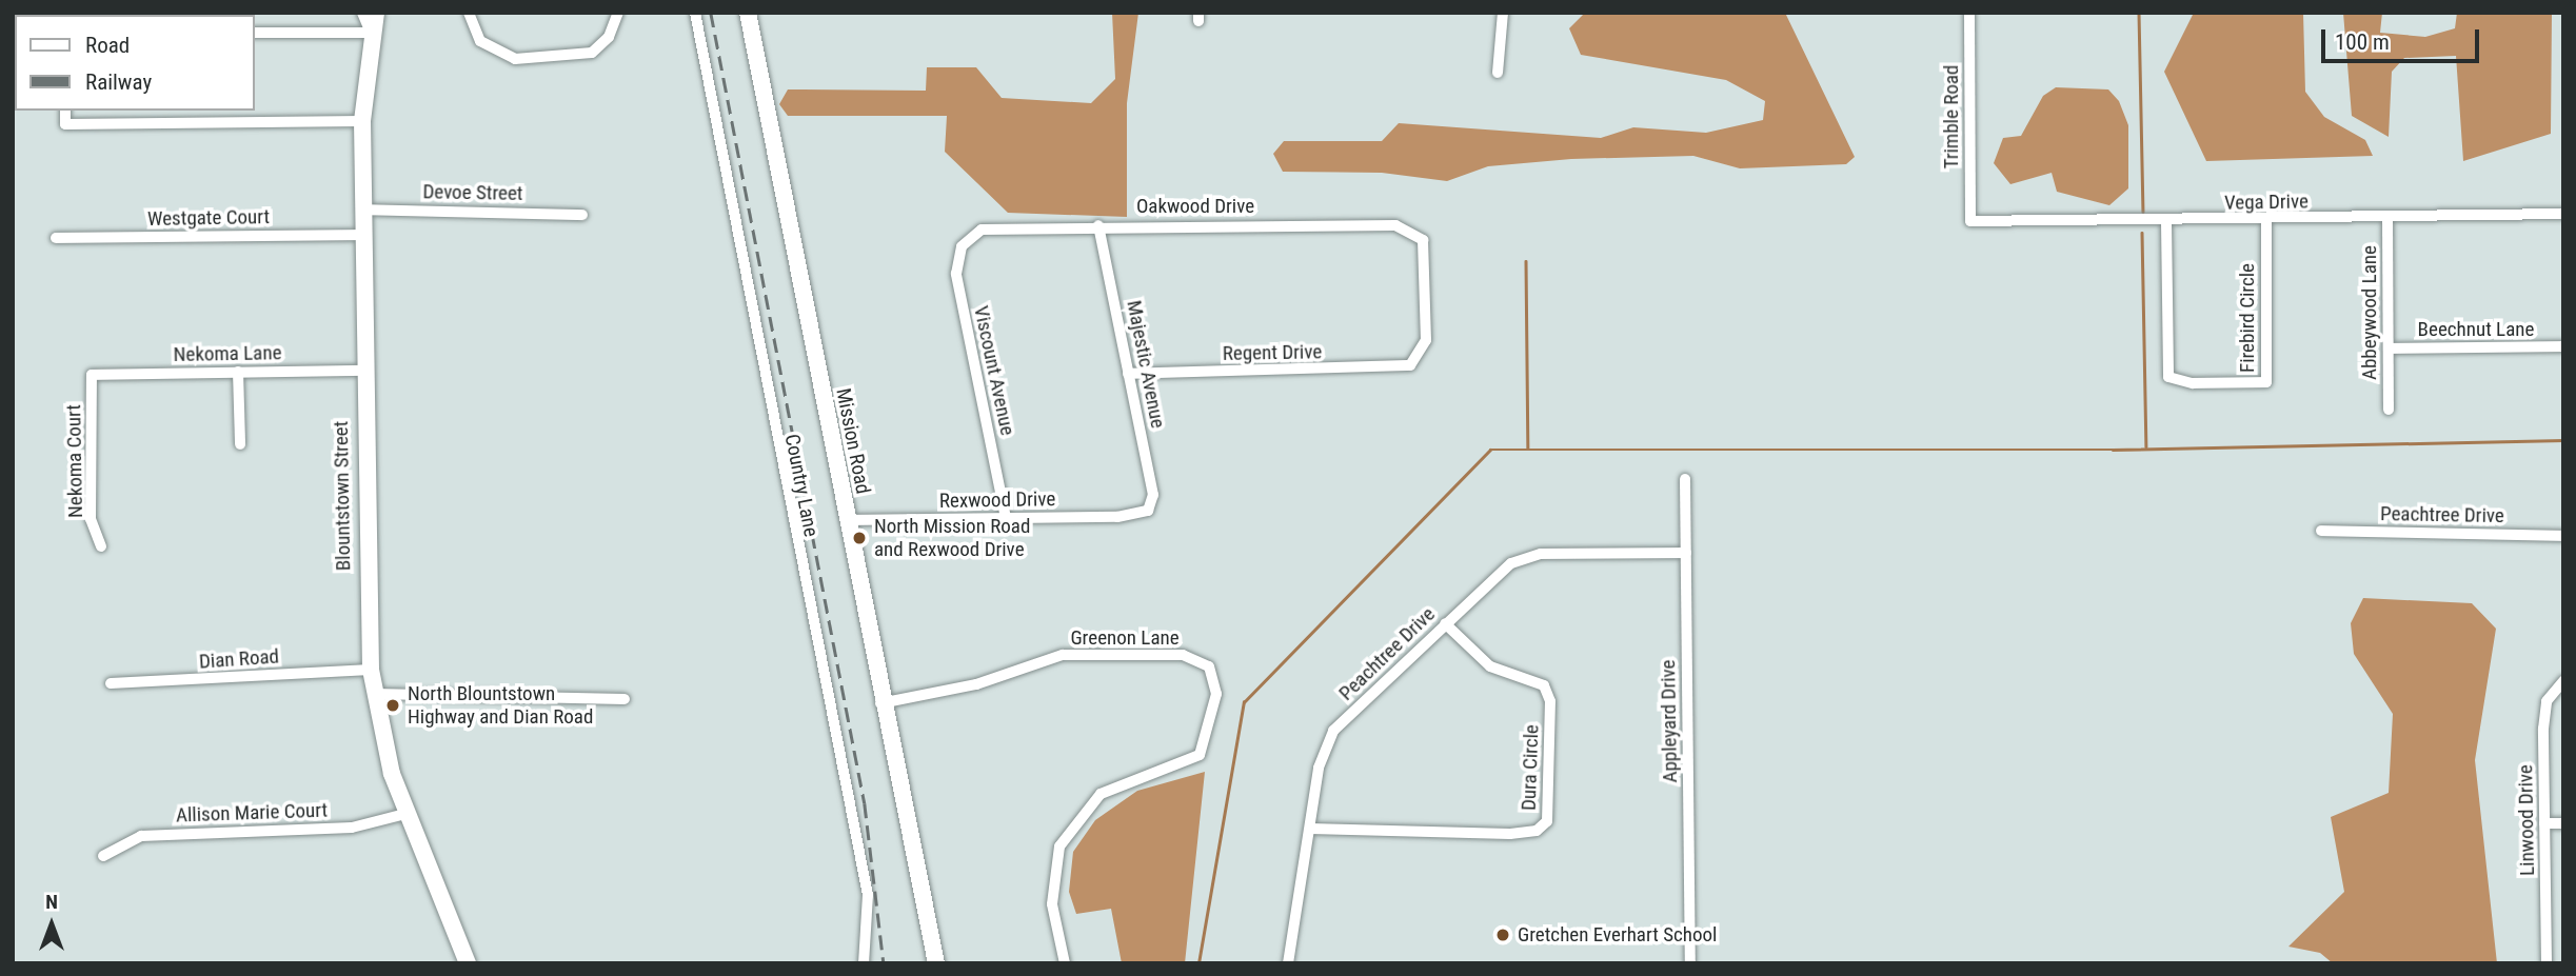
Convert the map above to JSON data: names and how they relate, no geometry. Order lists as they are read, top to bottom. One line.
{"streets":{"main road":["Mission Road","Blountstown Street"],"street":["Trimble Road","Devoe Street","Vega Drive","Oakwood Drive","Westgate Court","Abbeywood Lane","Firebird Circle","Beechnut Lane","Regent Drive","Nekoma Lane","Majestic Avenue","Viscount Avenue","Nekoma Court","Country Lane","Rexwood Drive","Peachtree Drive","Greenon Lane","Dian Road","Appleyard Drive","Dura Circle","Allison Marie Court","Linwood Drive"]},"crossings":[["Trimble Road","Vega Drive"],["Devoe Street","Blountstown Street"],["Vega Drive","Abbeywood Lane"],["Vega Drive","Firebird Circle"],["Oakwood Drive","Regent Drive"],["Oakwood Drive","Majestic Avenue"],["Oakwood Drive","Viscount Avenue"],["Westgate Court","Blountstown Street"],["Abbeywood Lane","Beechnut Lane"],["Regent Drive","Majestic Avenue"],["Nekoma Lane","Nekoma Court"],["Nekoma Lane","Blountstown Street"],["Majestic Avenue","Rexwood Drive"],["Viscount Avenue","Rexwood Drive"],["Mission Road","Rexwood Drive"],["Mission Road","Greenon Lane"],["Blountstown Street","Dian Road"],["Blountstown Street","Allison Marie Court"],["Peachtree Drive","Appleyard Drive"],["Peachtree Drive","Dura Circle"]],"places":["North Mission Road and Rexwood Drive","North Blountstown Highway and Dian Road","Gretchen Everhart School"],"legend":["Road","Railway"],"scale_bar":"100 m","north":"top"}
